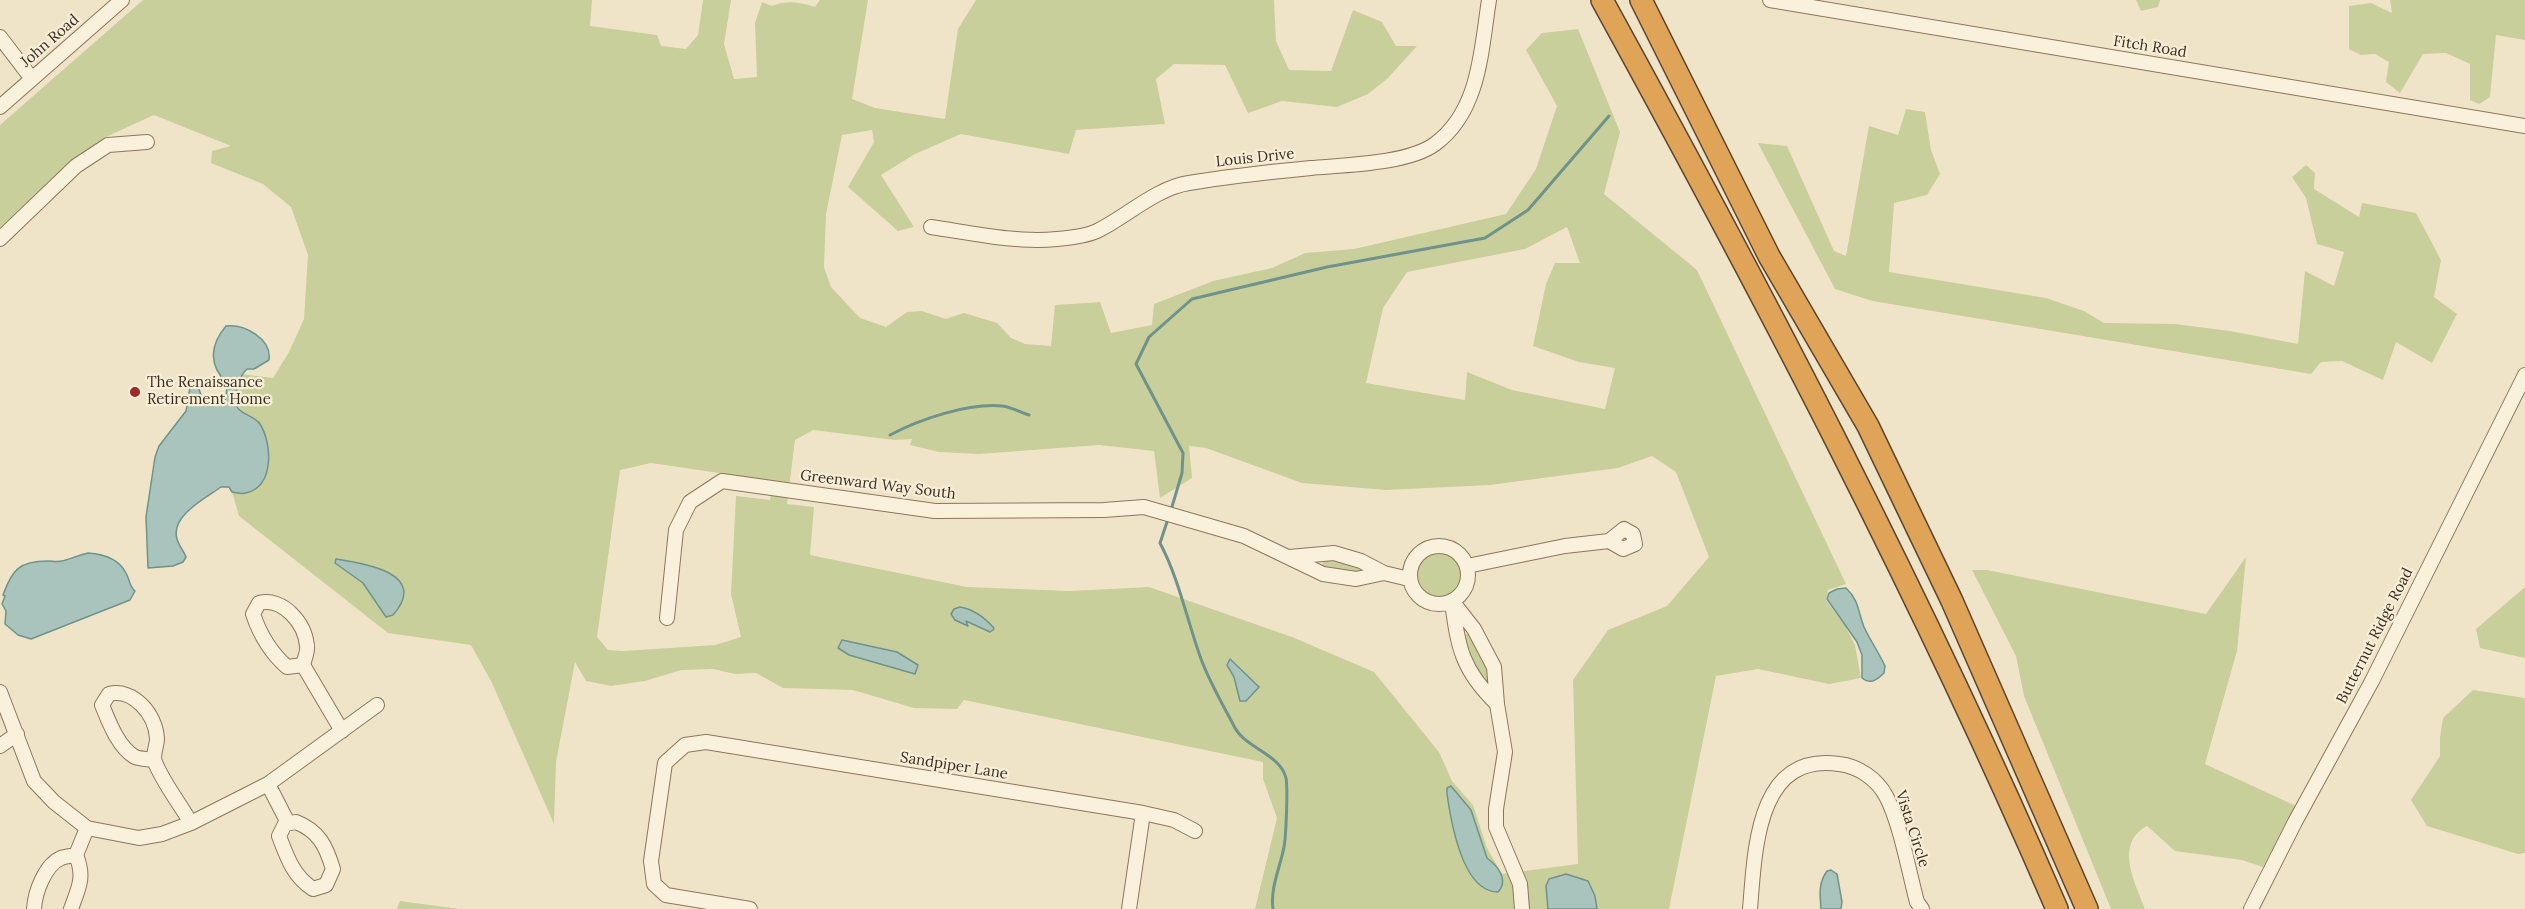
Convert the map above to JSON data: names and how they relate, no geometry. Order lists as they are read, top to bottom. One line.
{"streets":{"street":["John Road","Fitch Road","Louis Drive","Greenward Way South","Butternut Ridge Road","Sandpiper Lane","Vista Circle"]},"places":["The Renaissance Retirement Home"]}
